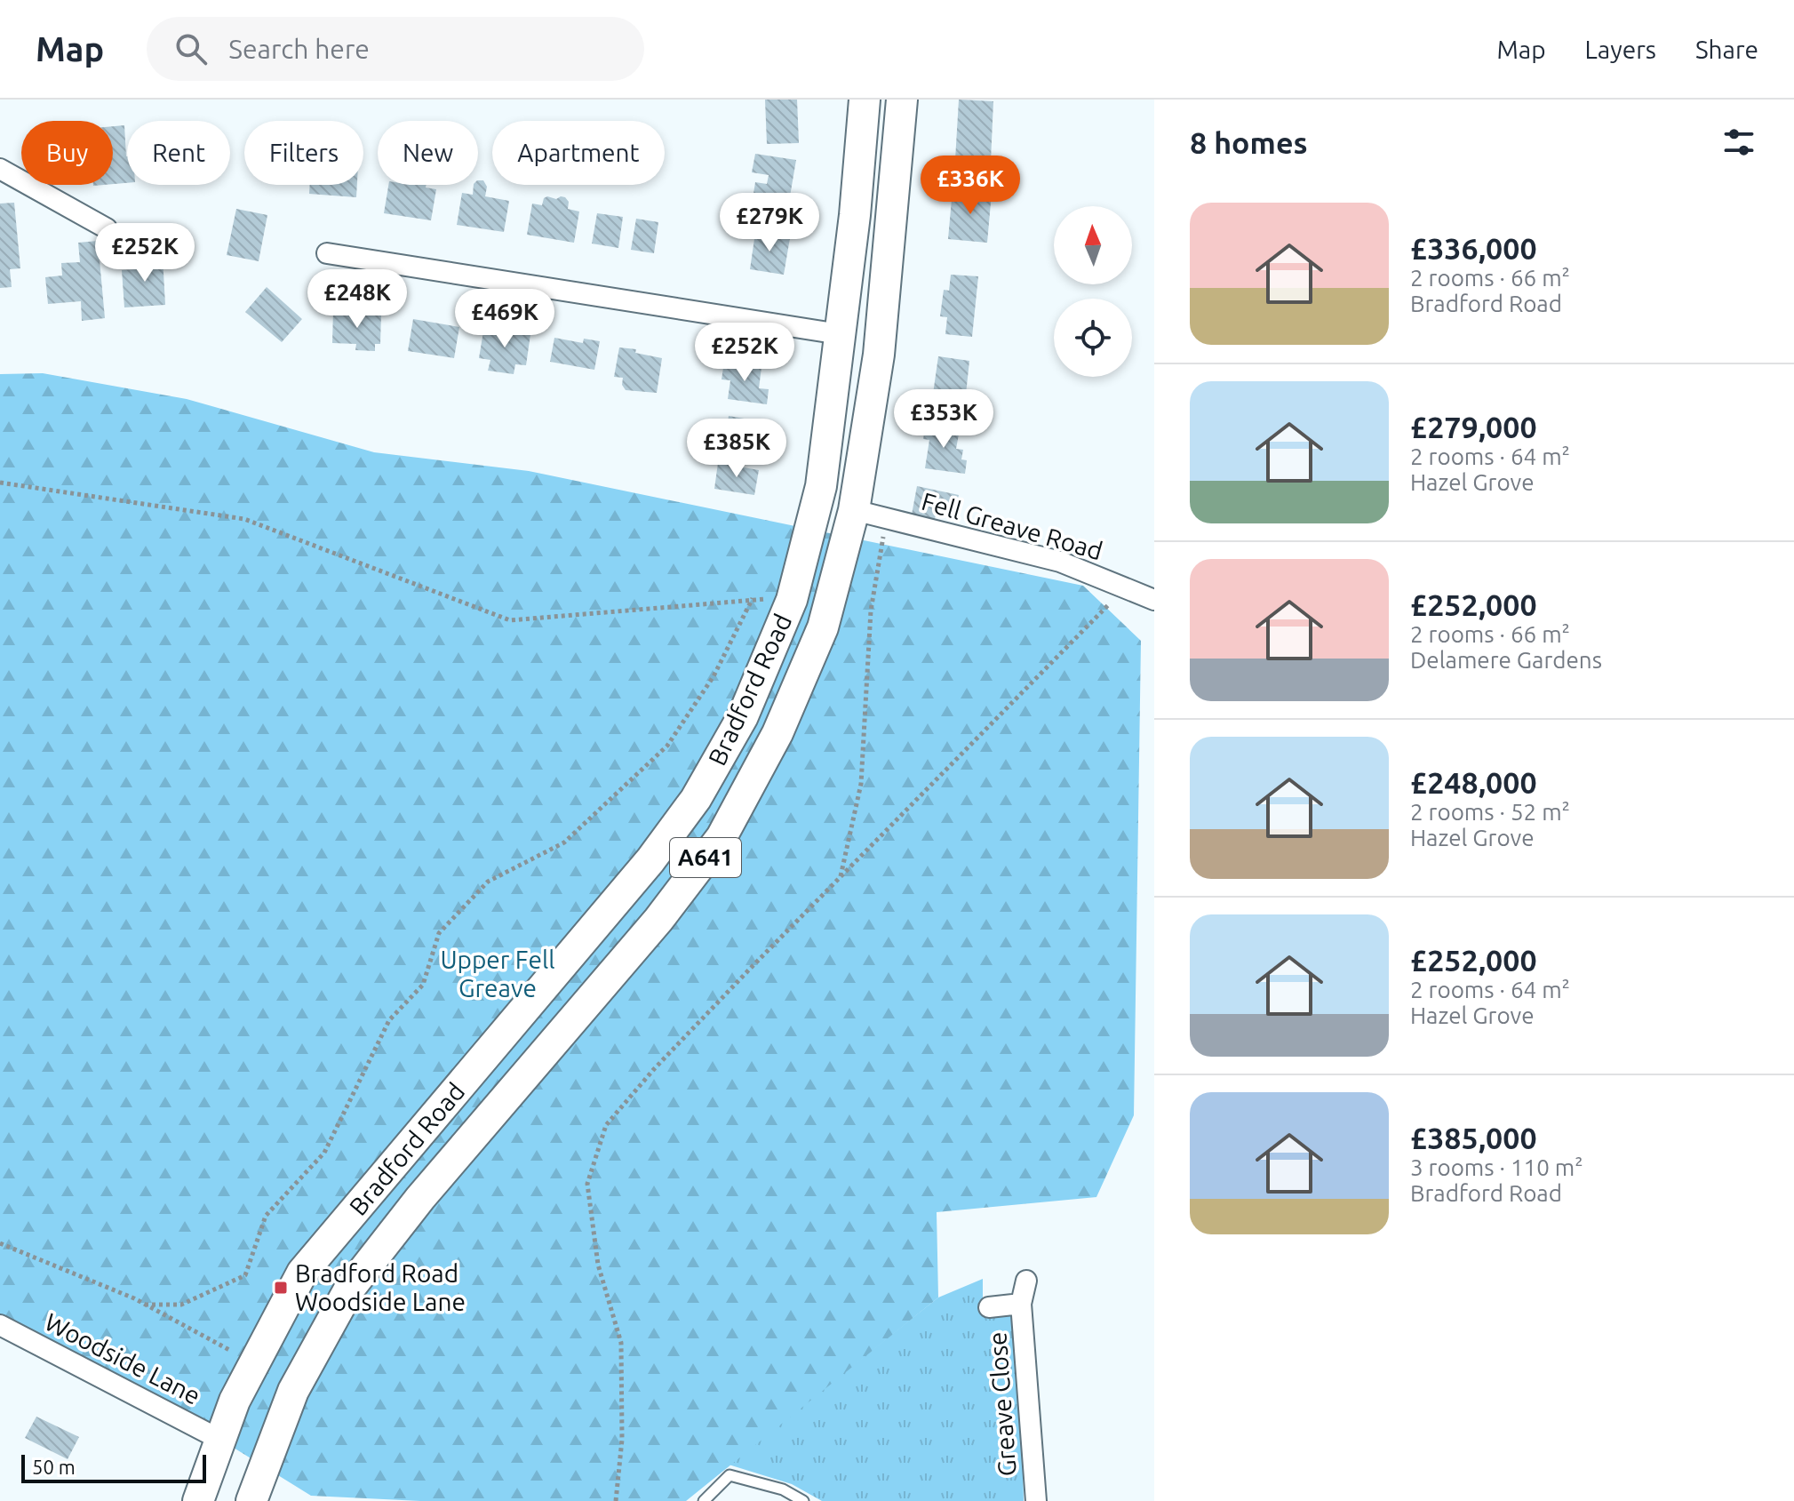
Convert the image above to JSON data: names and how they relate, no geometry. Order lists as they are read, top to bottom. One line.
{"streets":{"main road":["Bradford Road","A641"],"street":["Fell Greave Road","Woodside Lane","Greave Close"]},"crossings":[["Fell Greave Road","Bradford Road"],["Bradford Road","Woodside Lane"]],"parks":["Upper Fell Greave"],"places":{"transit":["Bradford Road Woodside Lane"]},"scale_bar":"50 m","north":"top","page":{"header":"Map","search":"Search here","nav":["Map","Layers","Share"],"heading":"8 homes","chip":["Buy","Rent","Filters","New","Apartment"],"price":["£336K","£279K","£252K","£248K","£469K","£252K","£353K","£385K"],"list":[{"name":"£336,000","note":"2 rooms · 66 m² · Bradford Road"},{"name":"£279,000","note":"2 rooms · 64 m² · Hazel Grove"},{"name":"£252,000","note":"2 rooms · 66 m² · Delamere Gardens"},{"name":"£248,000","note":"2 rooms · 52 m² · Hazel Grove"},{"name":"£252,000","note":"2 rooms · 64 m² · Hazel Grove"},{"name":"£385,000","note":"3 rooms · 110 m² · Bradford Road"}],"scale":"50 m"}}
